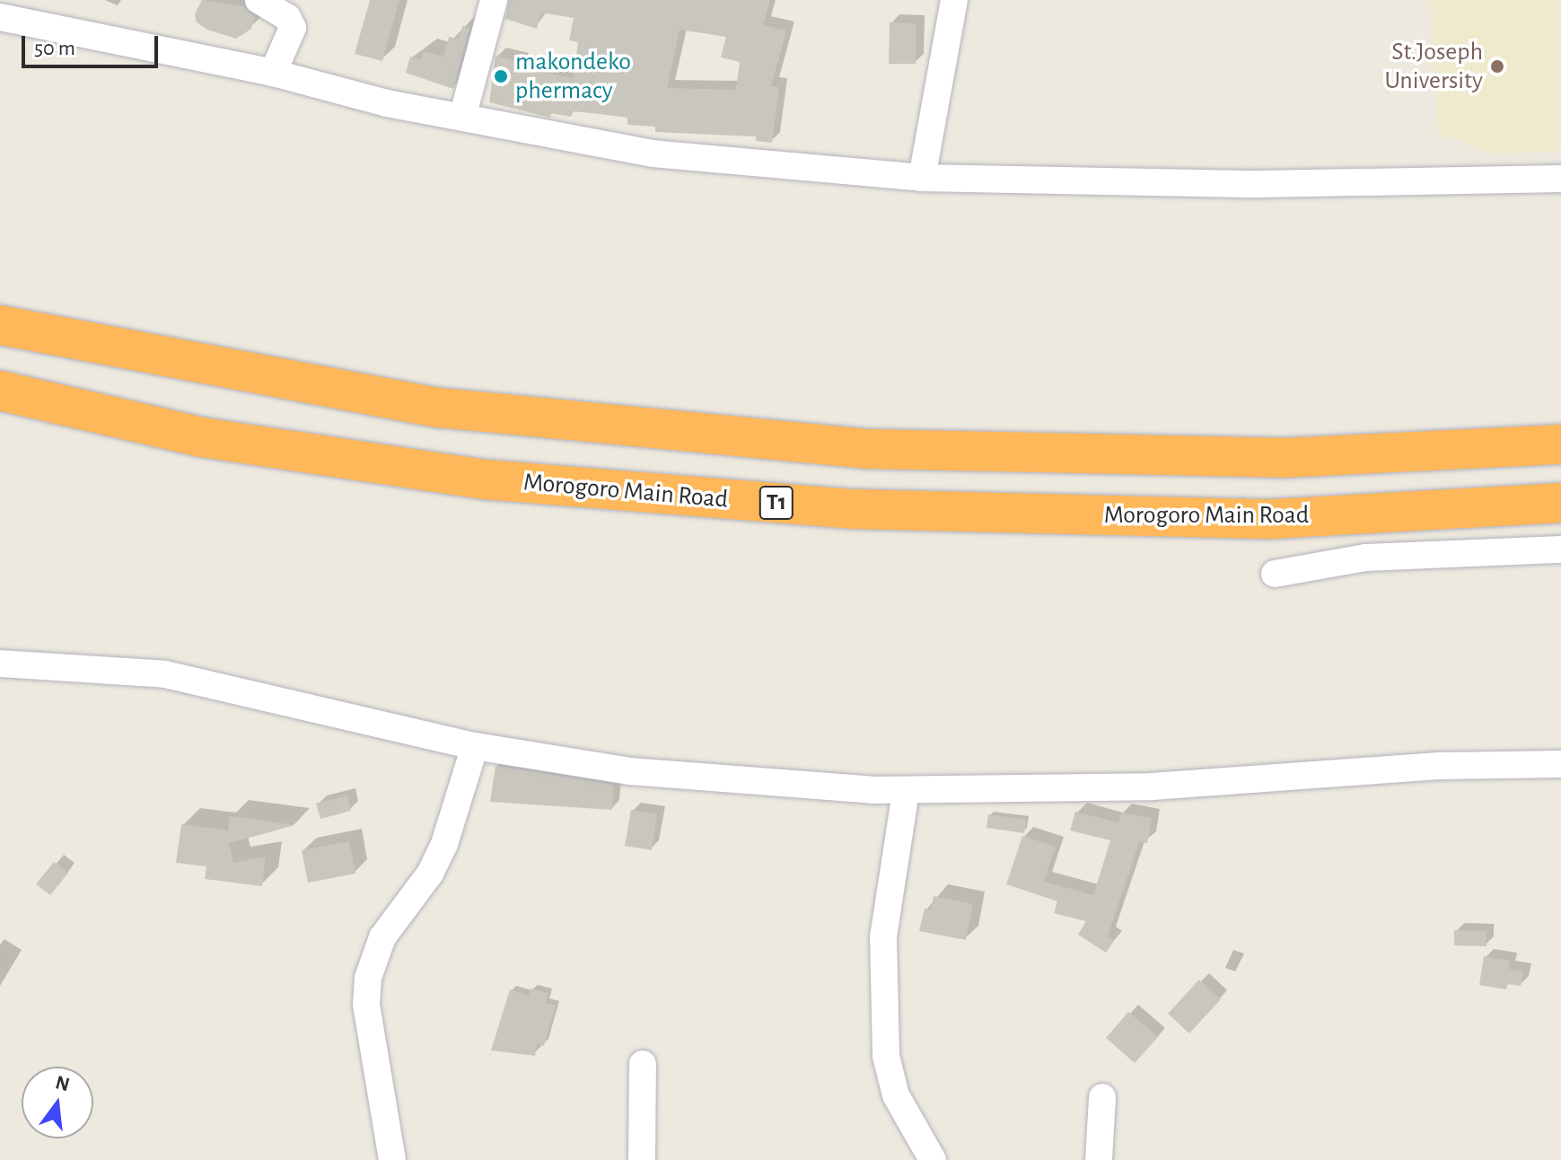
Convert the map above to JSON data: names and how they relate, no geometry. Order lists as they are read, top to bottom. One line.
{"streets":{"highway":["Morogoro Main Road","T1"]},"places":["St.Joseph University","makondeko phermacy"],"scale_bar":"50 m","north":"top"}
